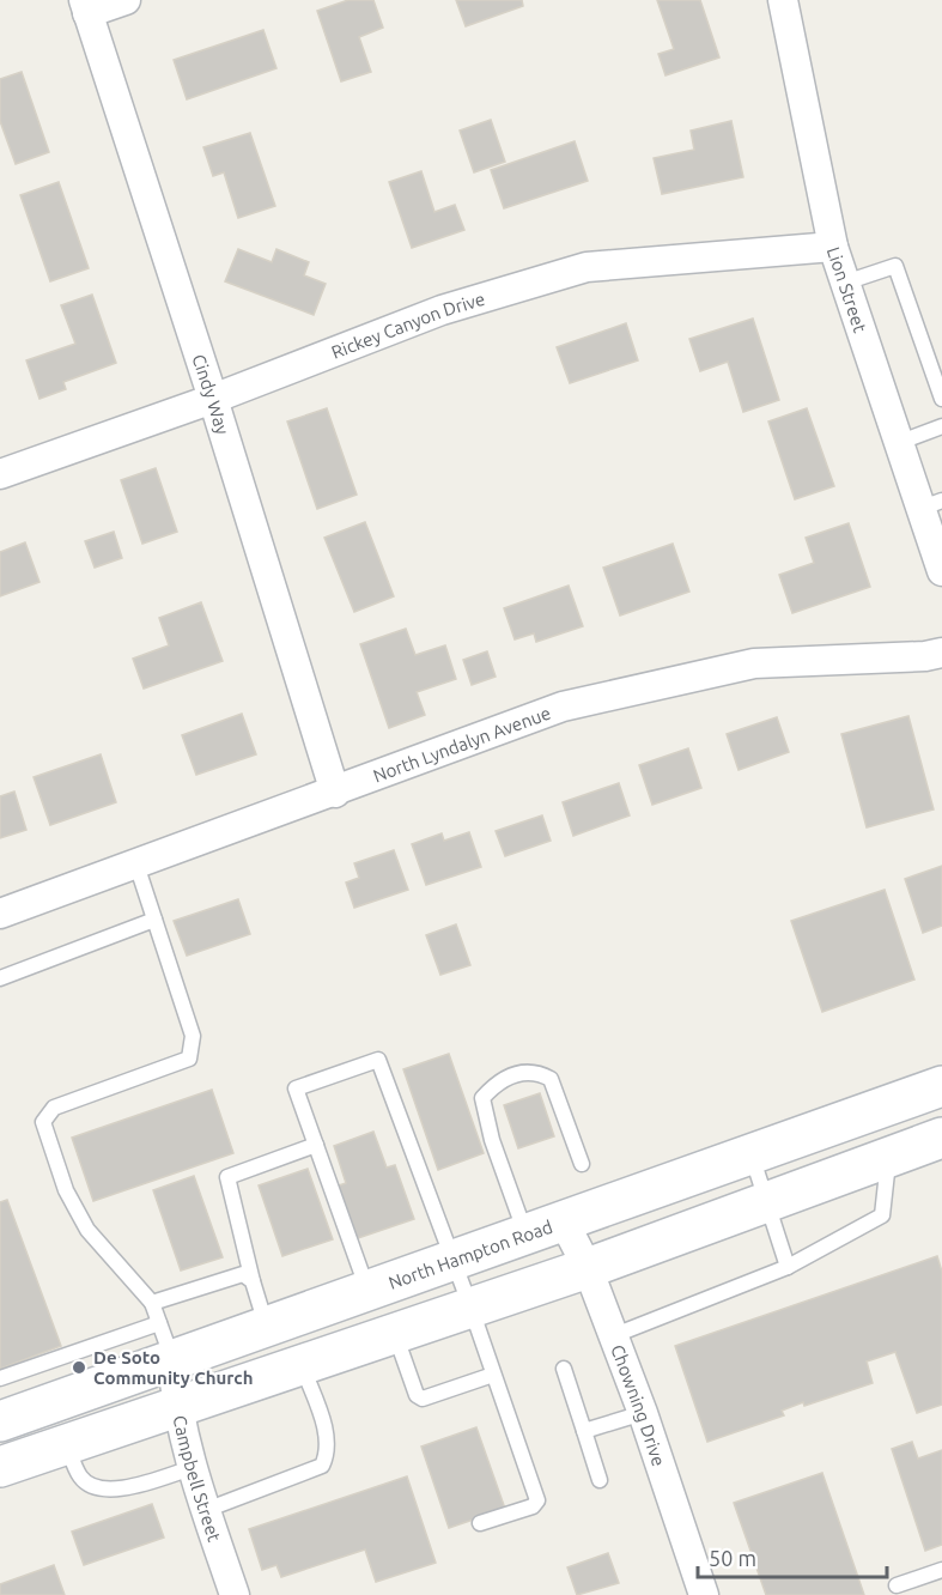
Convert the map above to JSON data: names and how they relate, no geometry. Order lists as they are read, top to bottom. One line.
{"streets":{"main road":["North Hampton Road"],"street":["Lion Street","Rickey Canyon Drive","Cindy Way","North Lyndalyn Avenue","Chowning Drive","Campbell Street"]},"crossings":[["Lion Street","Rickey Canyon Drive"],["Rickey Canyon Drive","Cindy Way"],["Cindy Way","North Lyndalyn Avenue"],["North Hampton Road","Chowning Drive"],["North Hampton Road","Campbell Street"]],"places":["De Soto Community Church"],"scale_bar":"50 m"}
